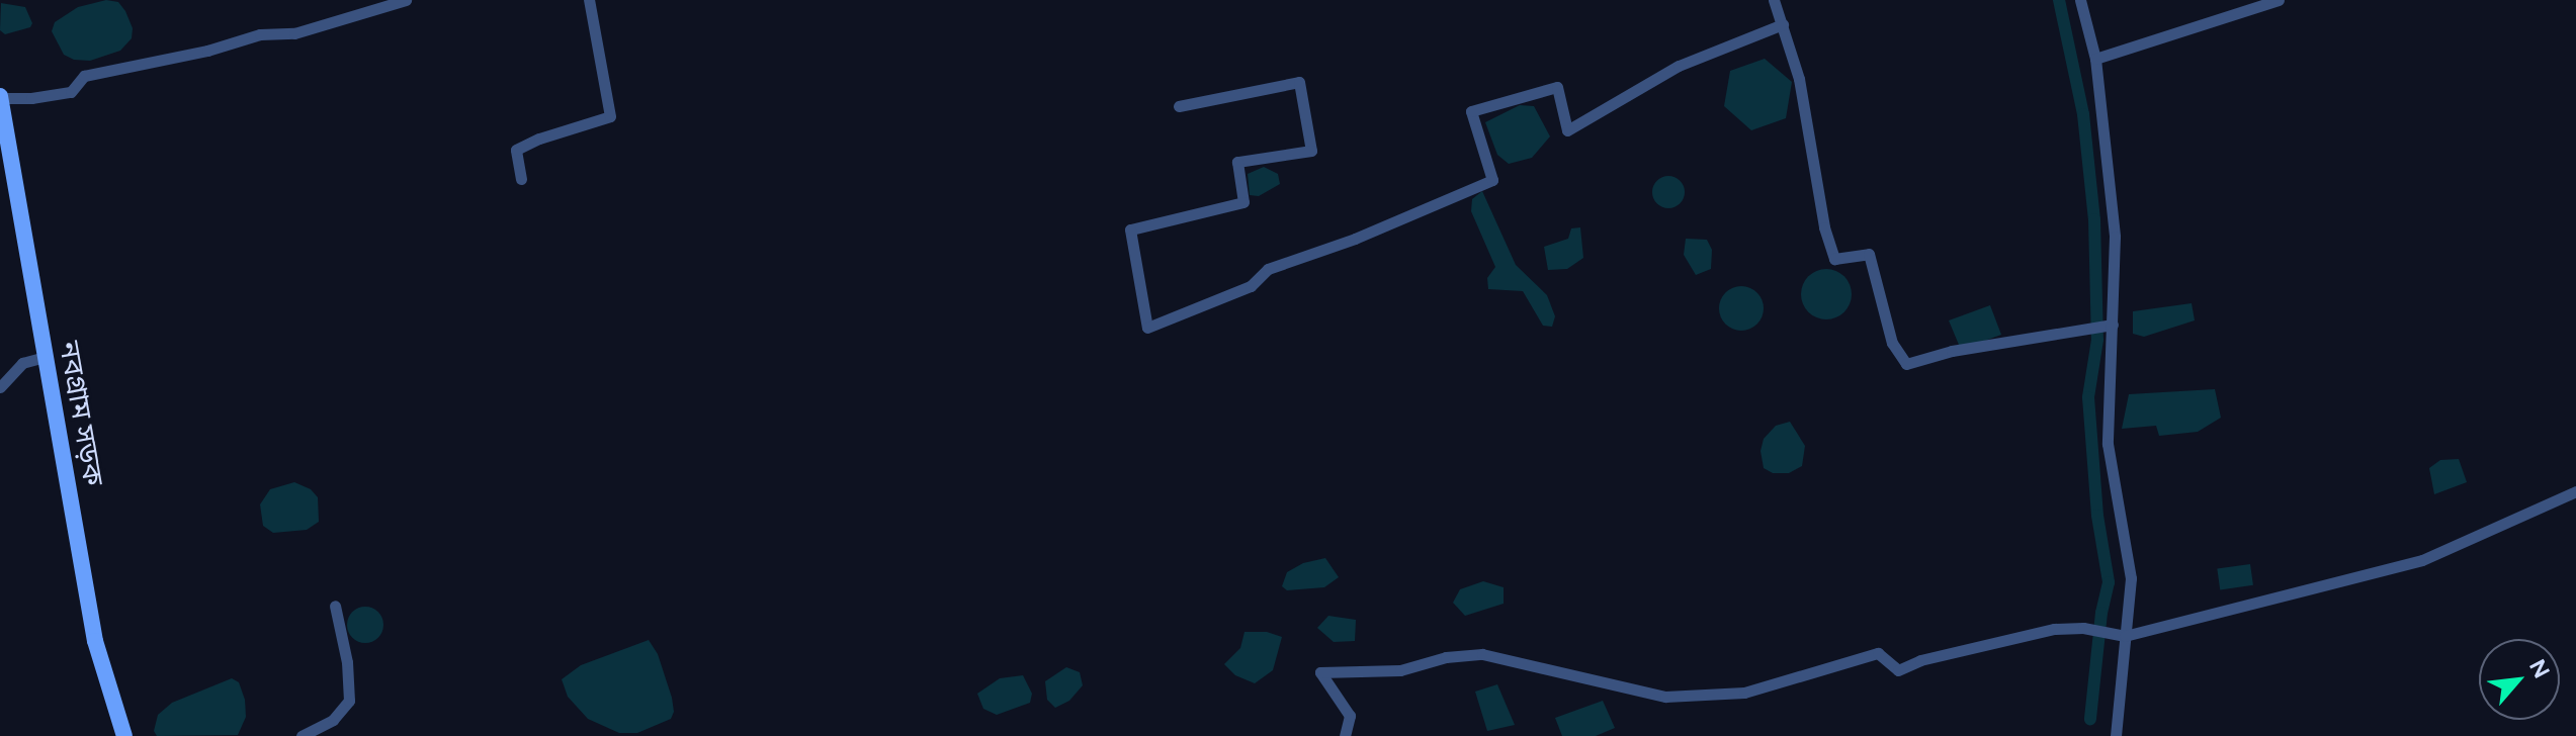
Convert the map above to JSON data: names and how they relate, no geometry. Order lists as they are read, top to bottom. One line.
{"streets":{"main road":["নবগ্রাম সড়ক"]},"north":"top right"}
